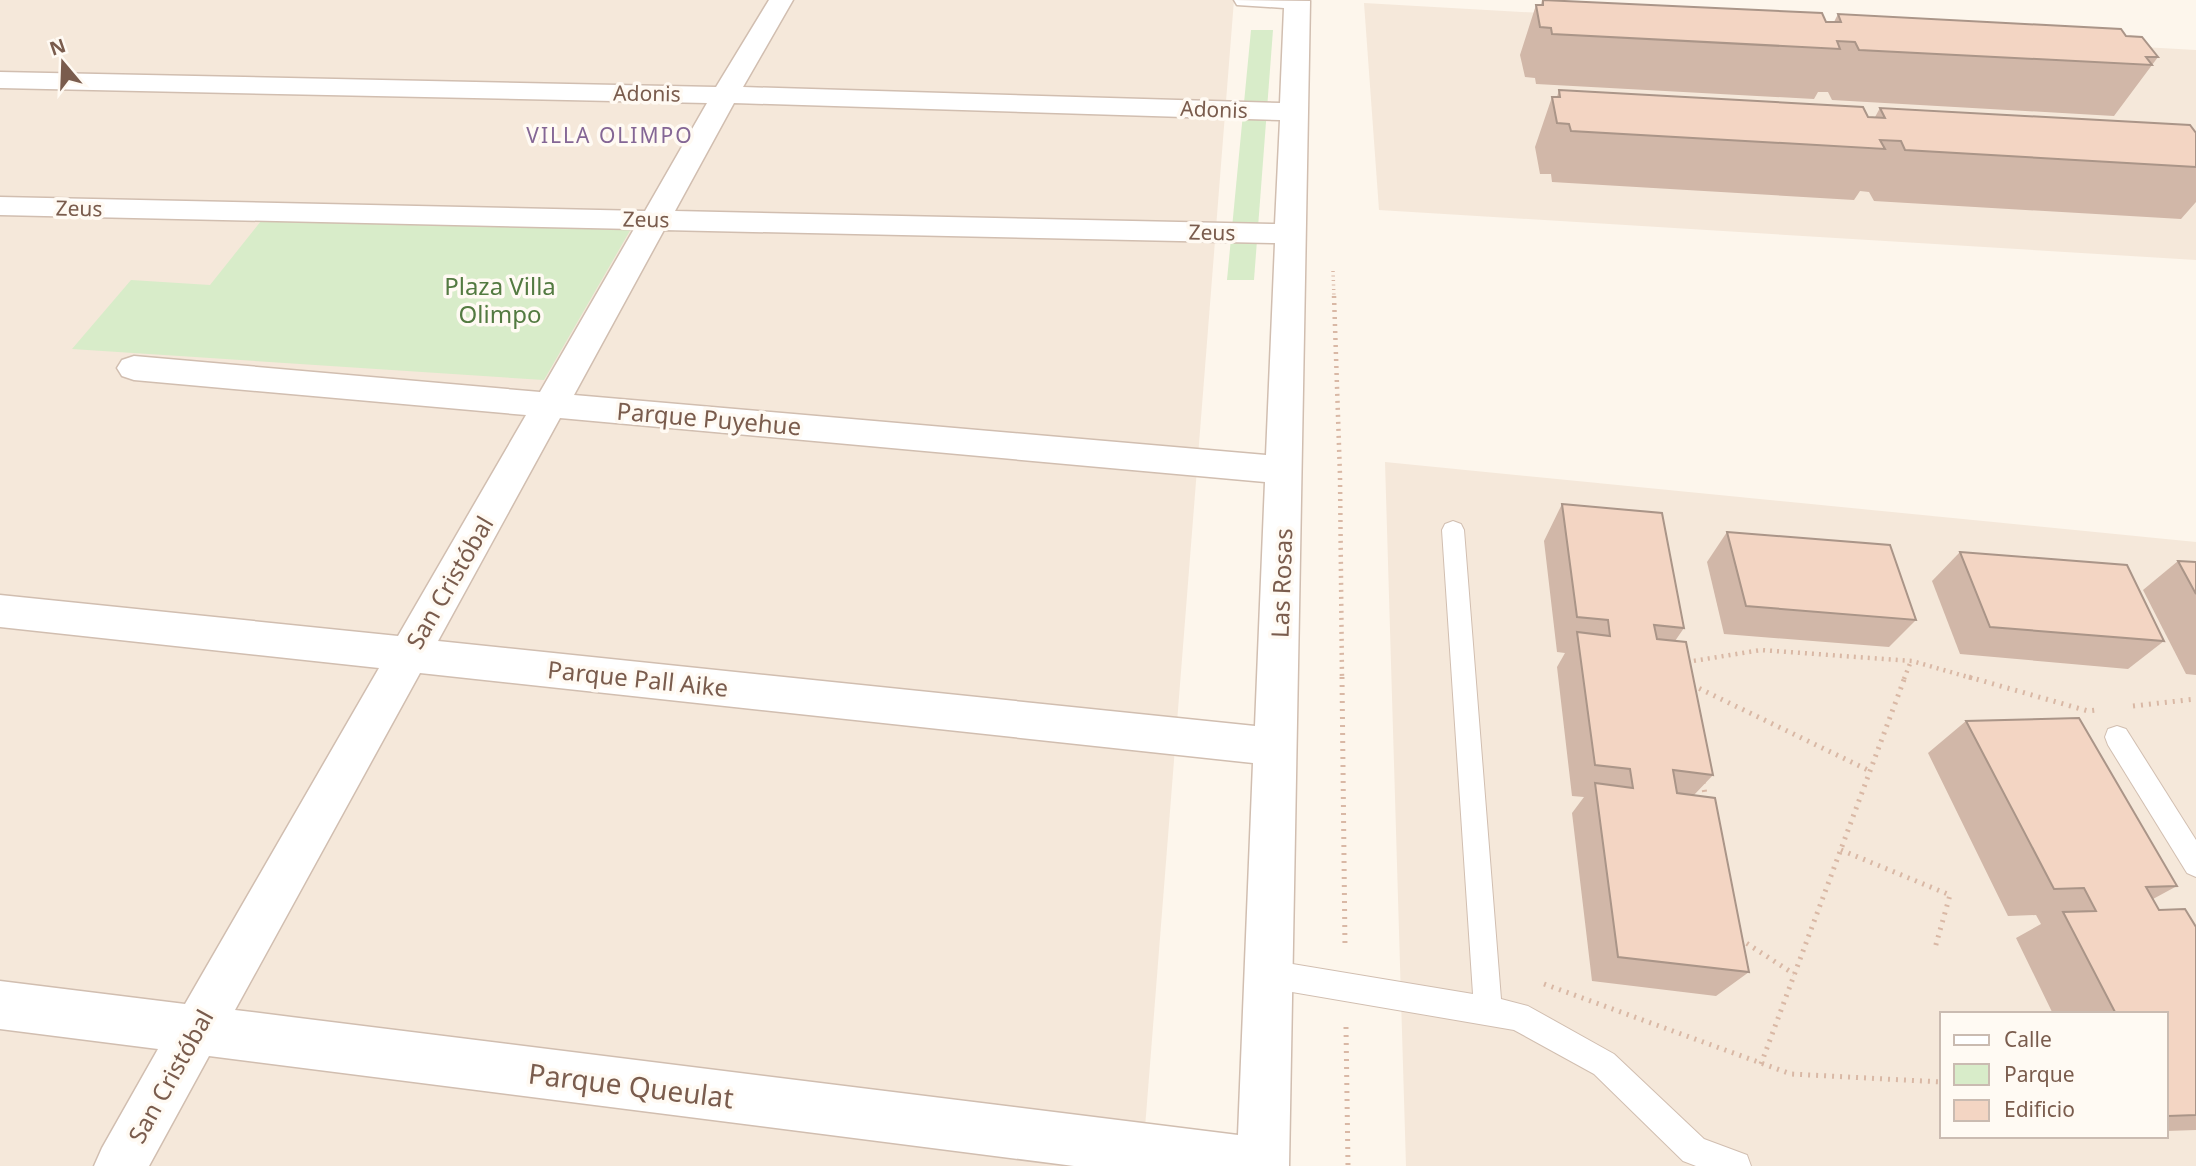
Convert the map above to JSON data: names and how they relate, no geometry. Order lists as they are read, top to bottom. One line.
{"streets":{"street":["Adonis","Zeus","Parque Puyehue","San Cristóbal","Las Rosas","Parque Pall Aike","Parque Queulat"]},"crossings":[["Adonis","San Cristóbal"],["Adonis","Las Rosas"],["Zeus","San Cristóbal"],["Zeus","Las Rosas"],["Parque Puyehue","San Cristóbal"],["Parque Puyehue","Las Rosas"],["San Cristóbal","Parque Pall Aike"],["San Cristóbal","Parque Queulat"],["Las Rosas","Parque Pall Aike"],["Las Rosas","Parque Queulat"]],"districts":["VILLA OLIMPO"],"parks":["Plaza Villa Olimpo"],"legend":["Calle","Parque","Edificio"],"north":"top"}
